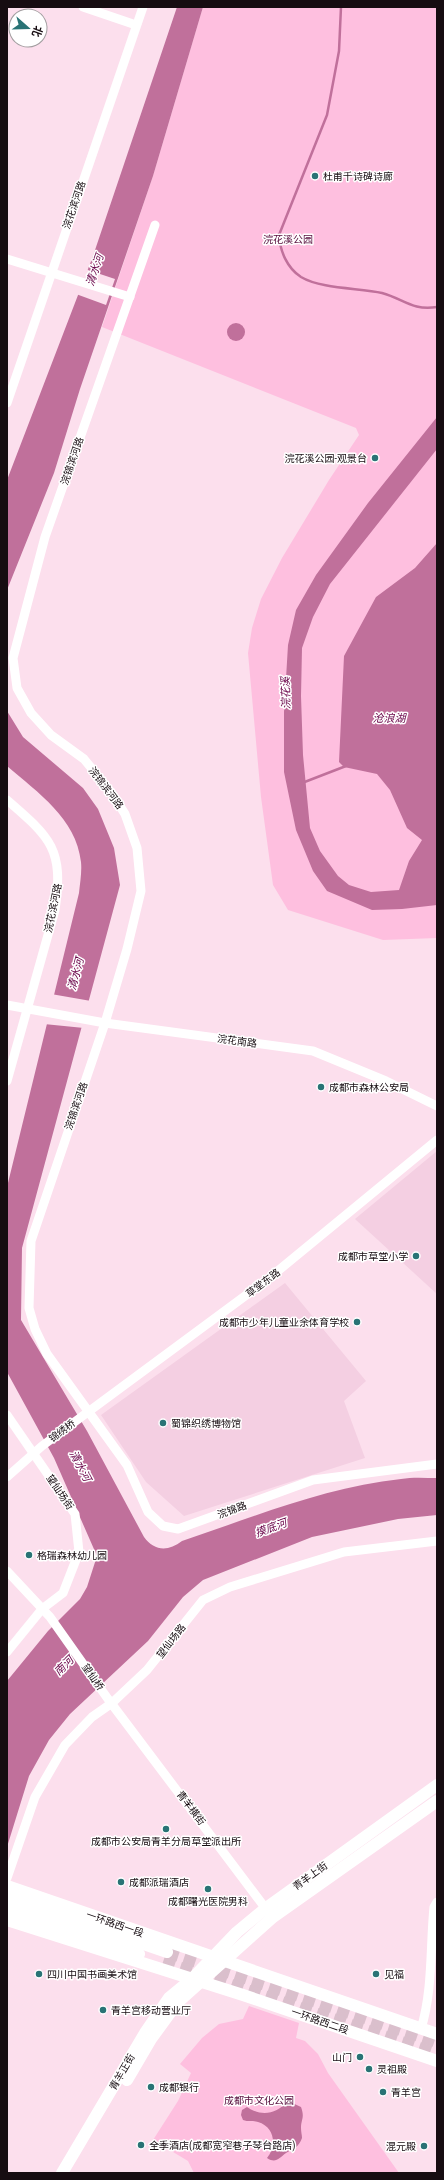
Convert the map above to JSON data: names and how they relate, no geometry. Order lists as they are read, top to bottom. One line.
{"streets":{"main road":["青羊上街","一环路西一段","一环路西二段","青羊正街"],"street":["浣花滨河路","浣锦滨河路","浣花南路","草堂东路","锦绣桥","望仙场街","浣锦路","望仙场路","望仙桥","青羊横街"]},"crossings":[["浣花滨河路","浣花南路"],["浣锦滨河路","浣花南路"],["浣锦滨河路","草堂东路"],["浣锦滨河路","浣锦路"],["草堂东路","锦绣桥"],["草堂东路","浣锦路"],["锦绣桥","望仙场街"],["望仙场街","望仙桥"],["望仙场路","望仙桥"],["望仙场路","青羊横街"],["望仙桥","青羊横街"],["青羊横街","青羊上街"],["青羊上街","一环路西一段"],["青羊上街","一环路西二段"],["青羊上街","青羊正街"],["一环路西二段","青羊正街"]],"water":["清水河","浣花溪","沧浪湖","摸底河","南河"],"parks":["浣花溪公园","成都市文化公园"],"places":["杜甫千诗碑诗廊","浣花溪公园-观景台","成都市森林公安局","成都市草堂小学","成都市少年儿童业余体育学校","蜀锦织绣博物馆","格瑞森林幼儿园","成都市公安局青羊分局草堂派出所","成都派瑞酒店","成都曙光医院男科","四川中国书画美术馆","见福","青羊宫移动营业厅","山门","灵祖殿","成都银行","青羊宫","全季酒店(成都宽窄巷子琴台路店)","混元殿"],"north":"right"}
